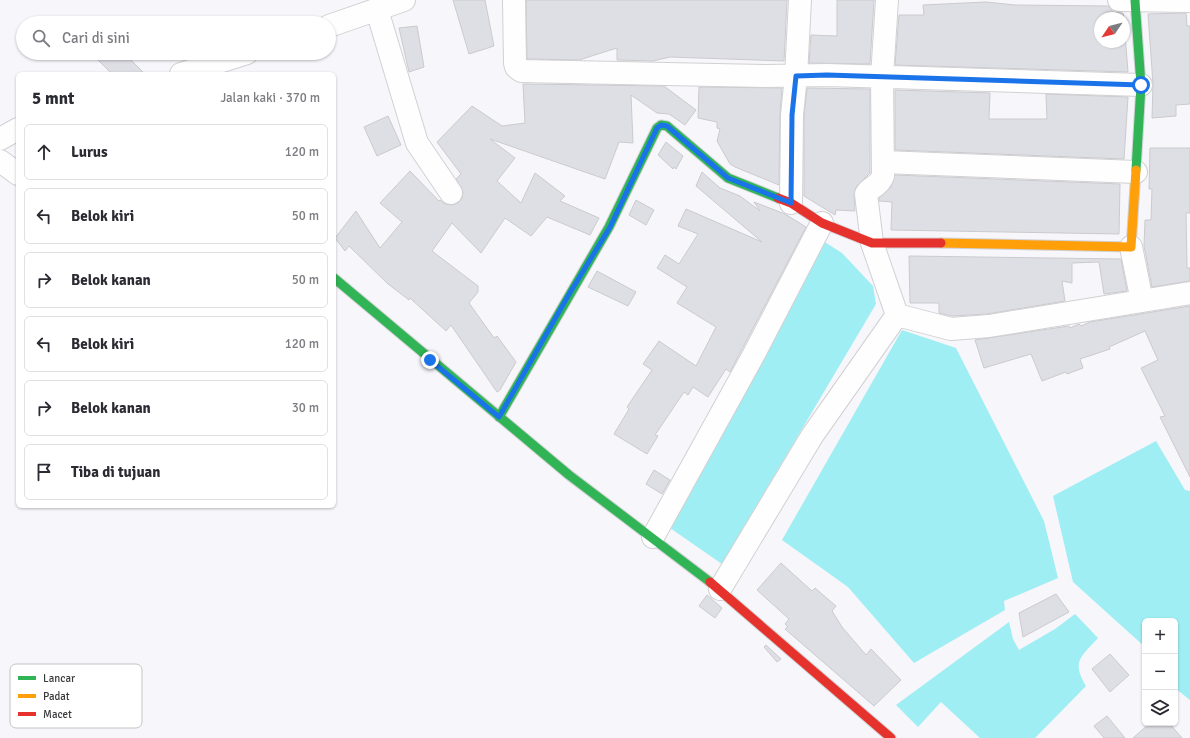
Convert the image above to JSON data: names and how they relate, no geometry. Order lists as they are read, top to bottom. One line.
{"legend":["Lancar","Padat","Macet"],"north":"bottom left","page":{"search":"Cari di sini","heading":["5 mnt","Jalan kaki · 370 m"],"list":[["Lurus","120 m"],["Belok kiri","50 m"],["Belok kanan","50 m"],["Belok kiri","120 m"],["Belok kanan","30 m"],"Tiba di tujuan"],"map_buttons":["+","−"]}}
